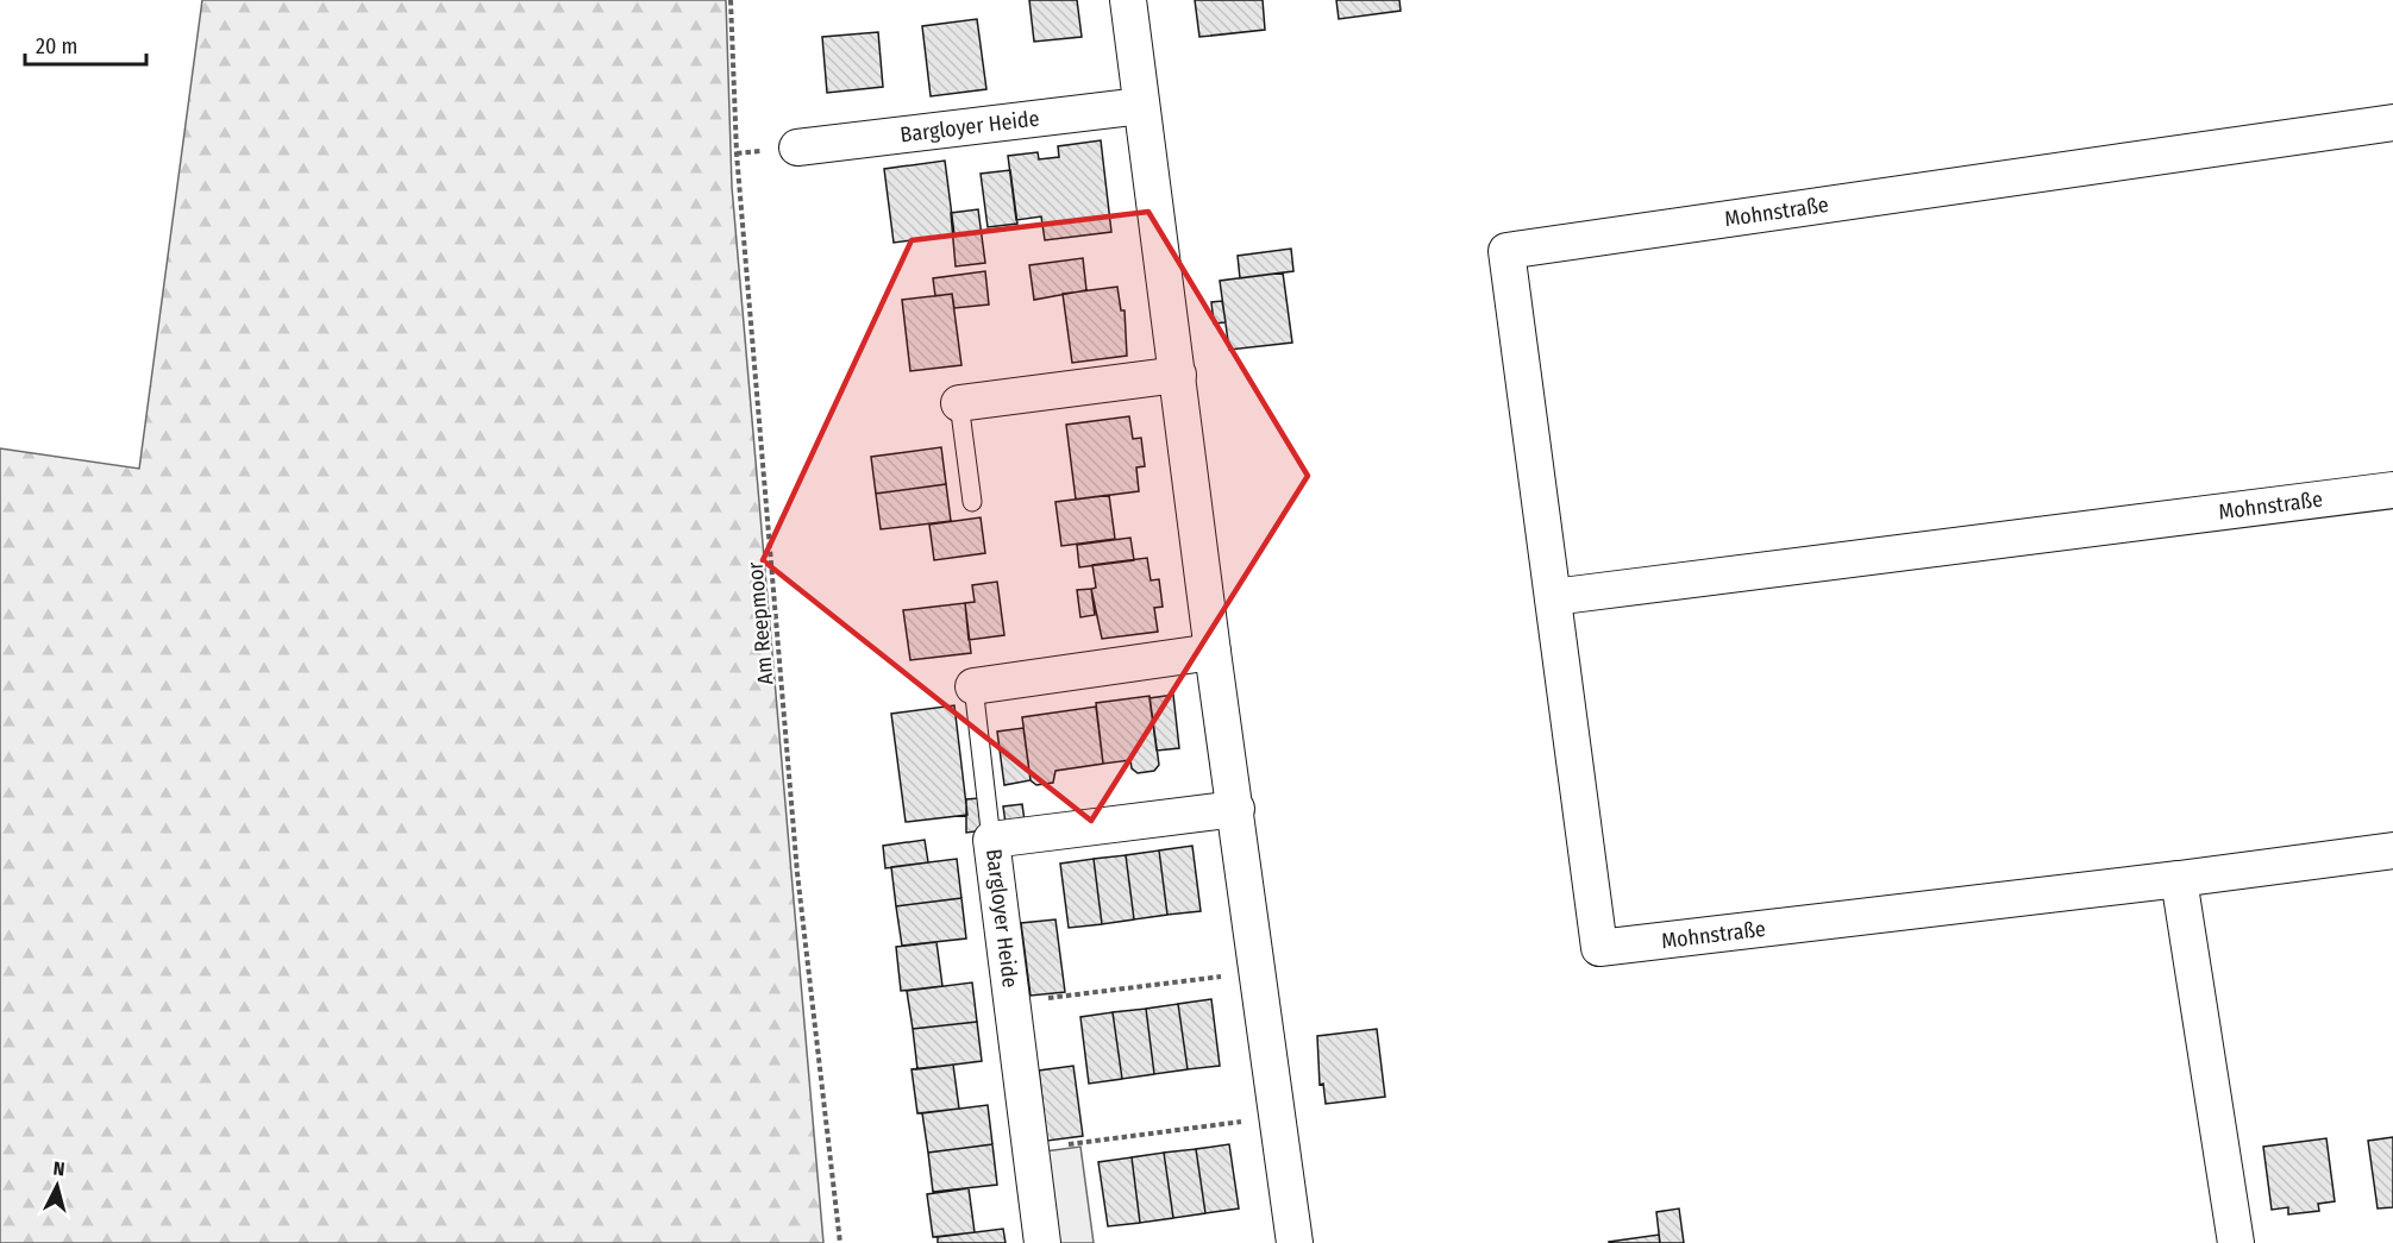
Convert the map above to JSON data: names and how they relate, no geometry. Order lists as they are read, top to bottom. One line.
{"streets":{"street":["Bargloyer Heide","Mohnstraße"],"path":["Am Reepmoor"]},"scale_bar":"20 m","north":"top"}
